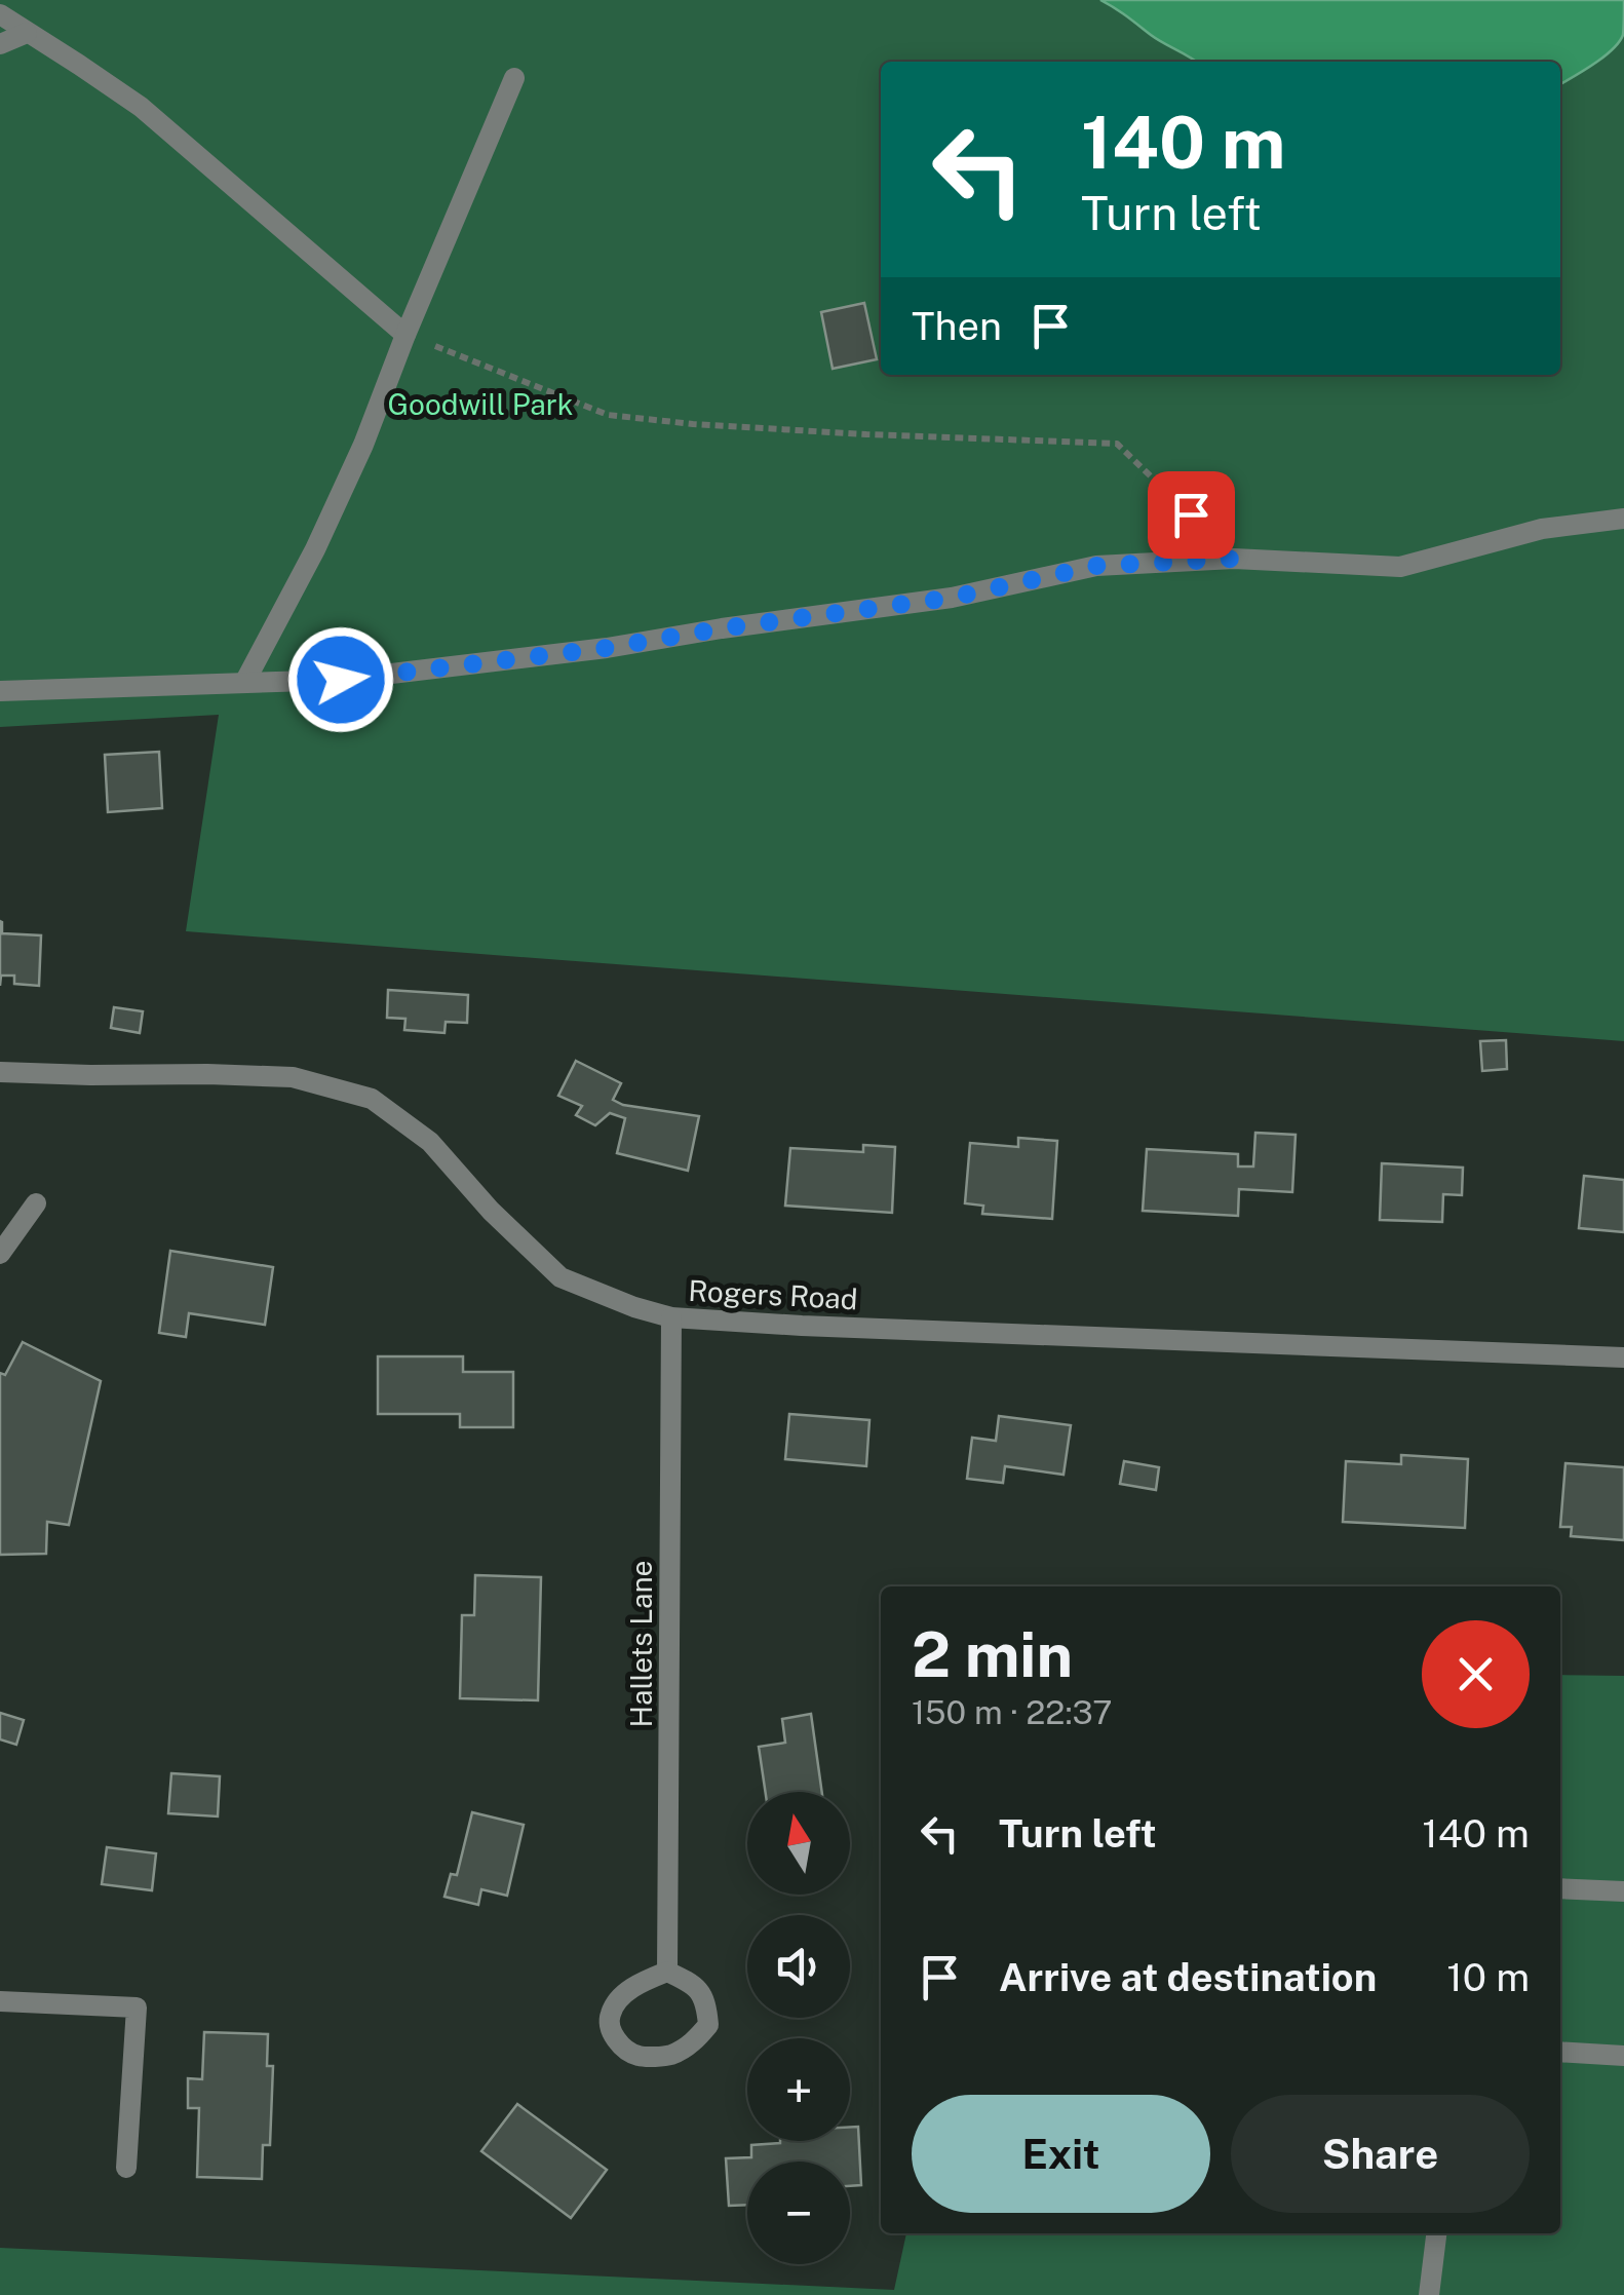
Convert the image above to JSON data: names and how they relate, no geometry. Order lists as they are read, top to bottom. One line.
{"streets":{"street":["Rogers Road","Hallets Lane"]},"crossings":[["Rogers Road","Hallets Lane"]],"parks":["Goodwill Park"],"north":"top","page":{"turn":["140 m","Turn left"],"then":"Then","heading":["2 min","150 m · 22:37"],"list":[{"name":"Turn left","value":"140 m"},{"name":"Arrive at destination","value":"10 m"}],"map_buttons":["+","−"],"buttons":["Exit","Share"]}}
